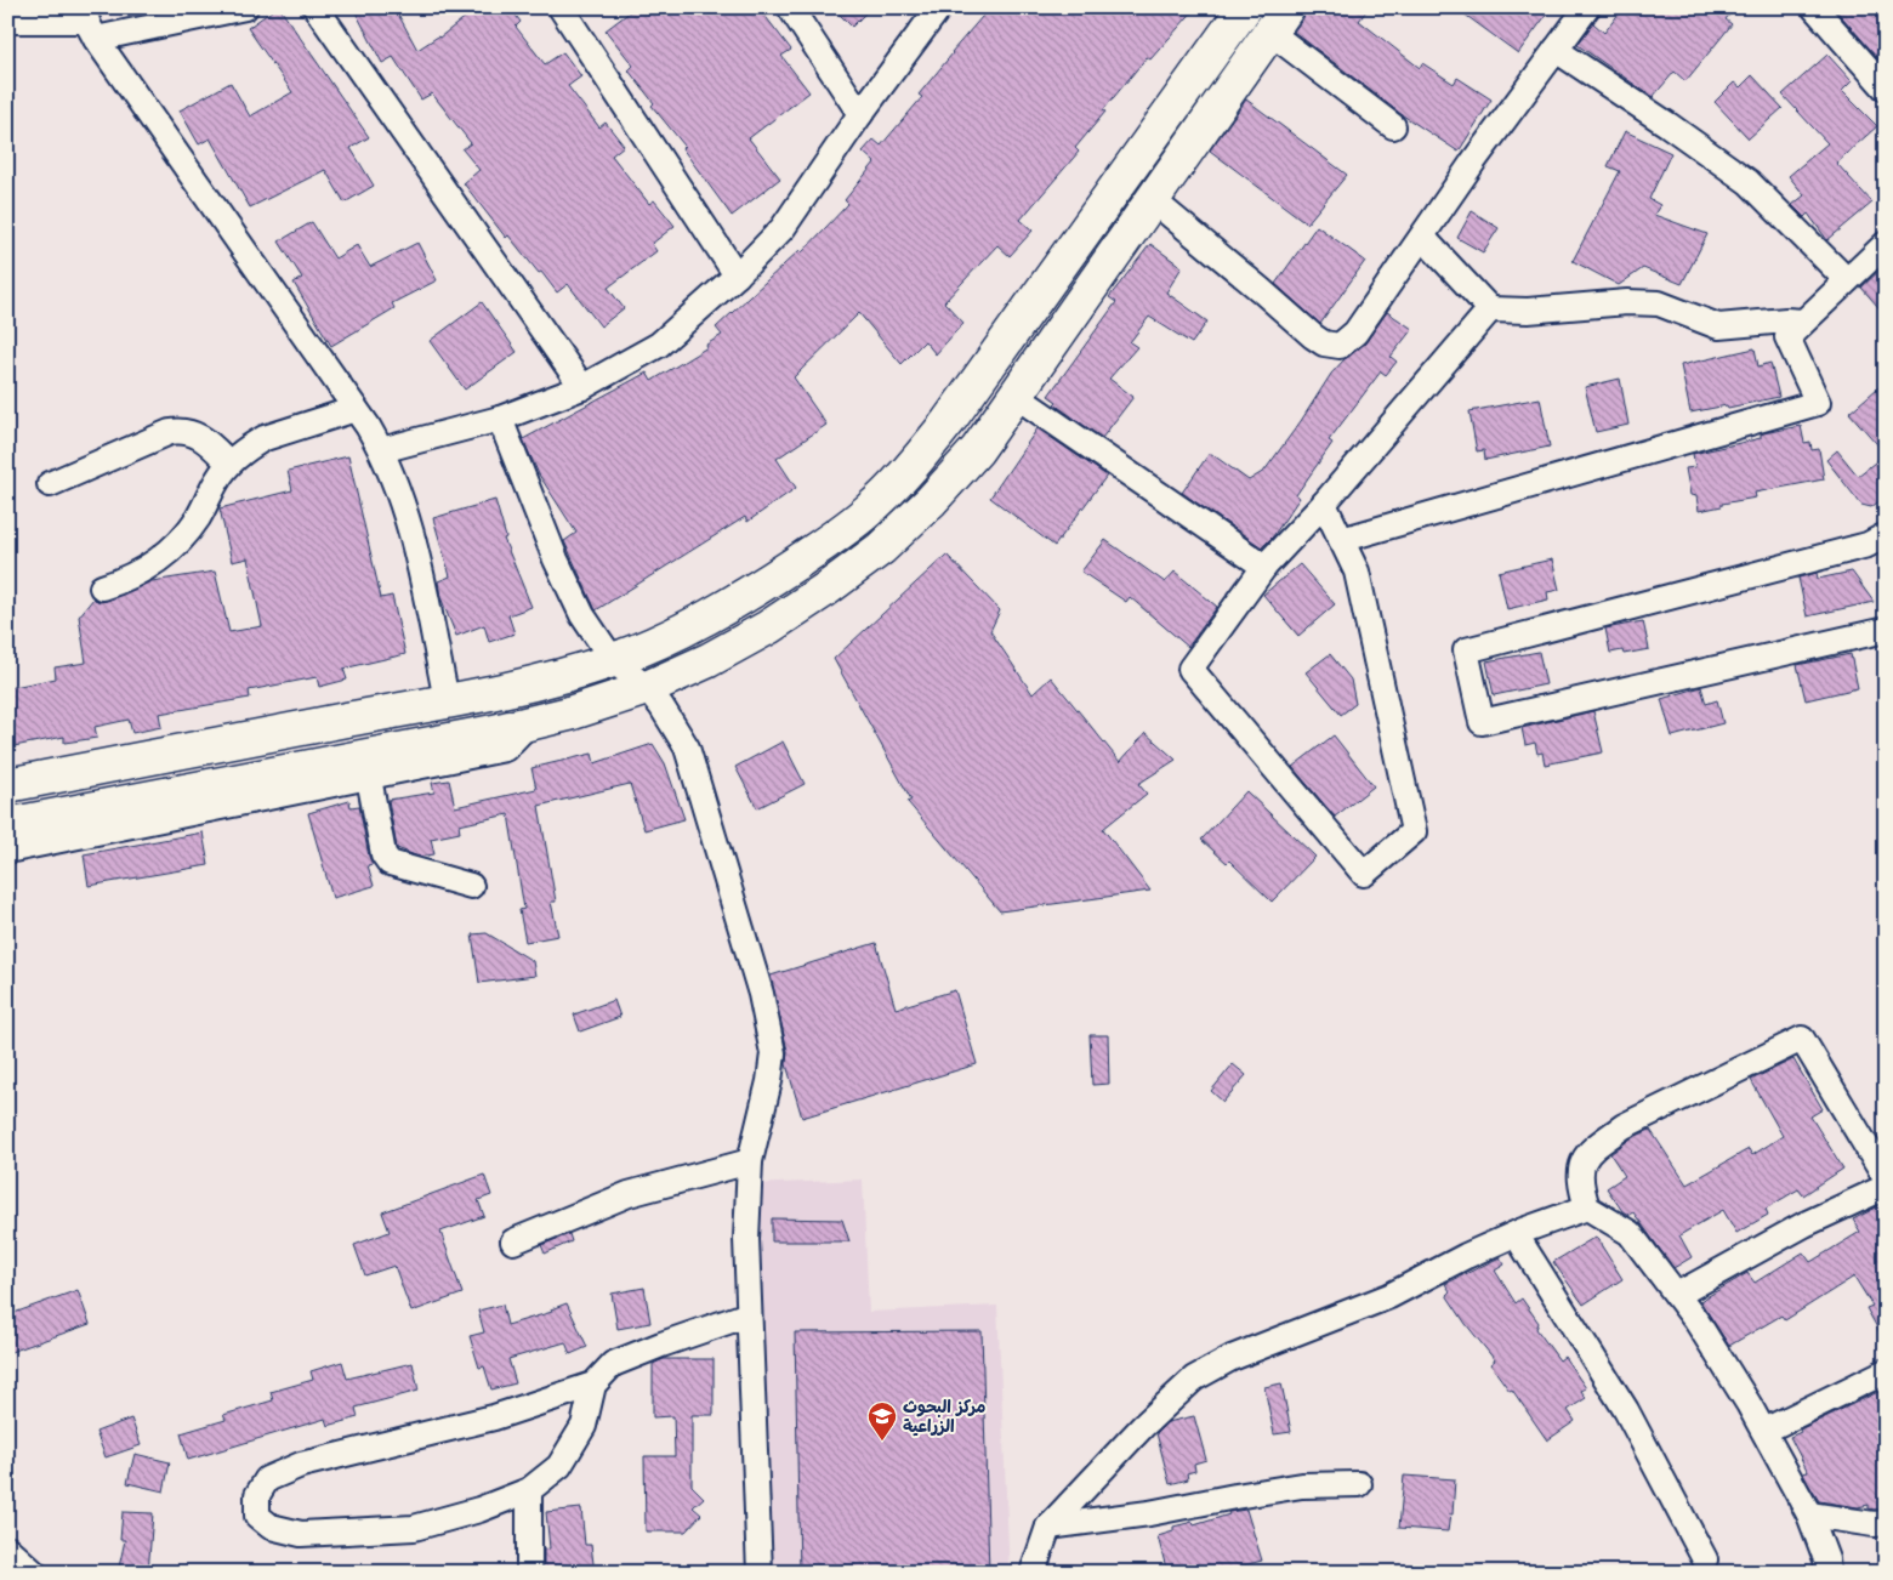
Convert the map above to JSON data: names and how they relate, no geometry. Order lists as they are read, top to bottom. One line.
{"places":{"school or university":["مركز البحوث الزراعية"]}}
